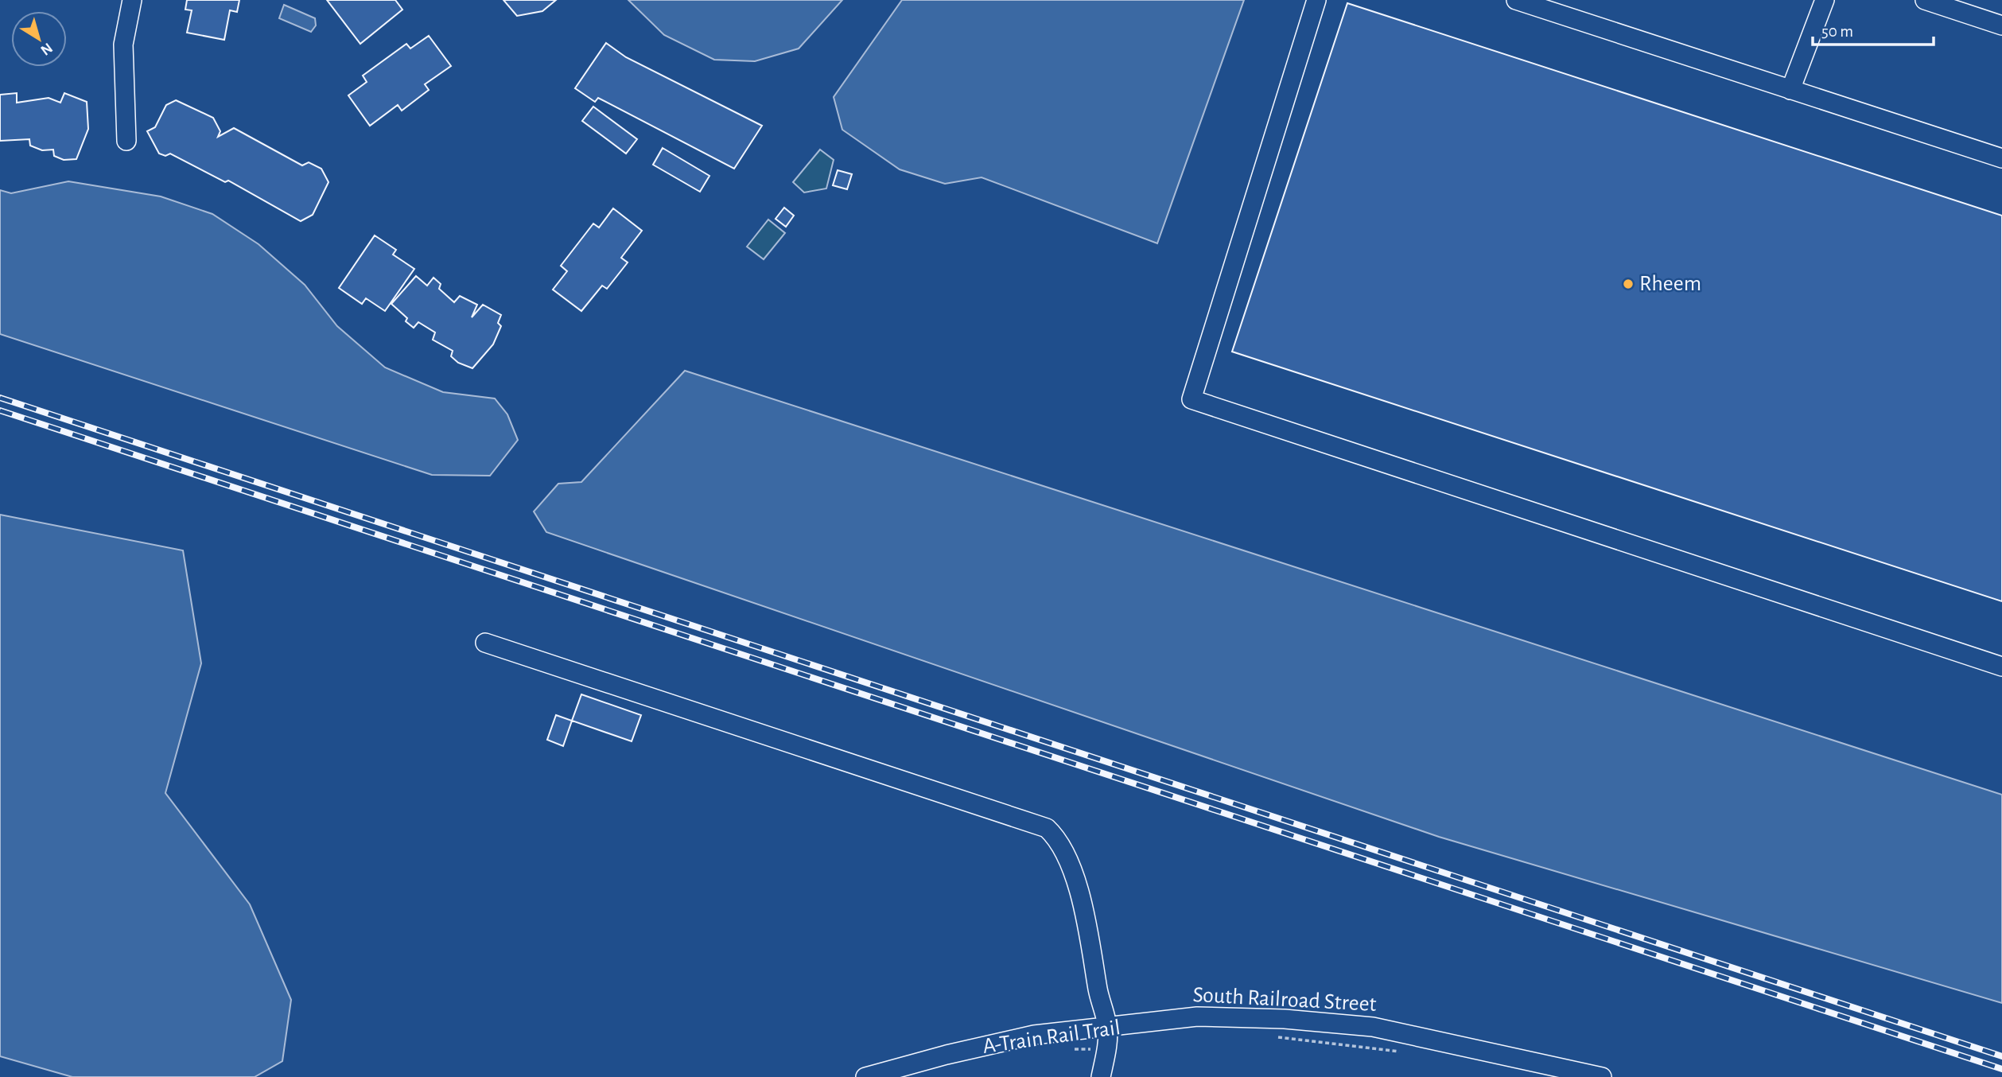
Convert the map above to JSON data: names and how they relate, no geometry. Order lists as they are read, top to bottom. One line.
{"streets":{"street":["South Railroad Street"],"path":["A-Train Rail Trail"]},"places":["Rheem"],"scale_bar":"50 m","north":"bottom right"}
